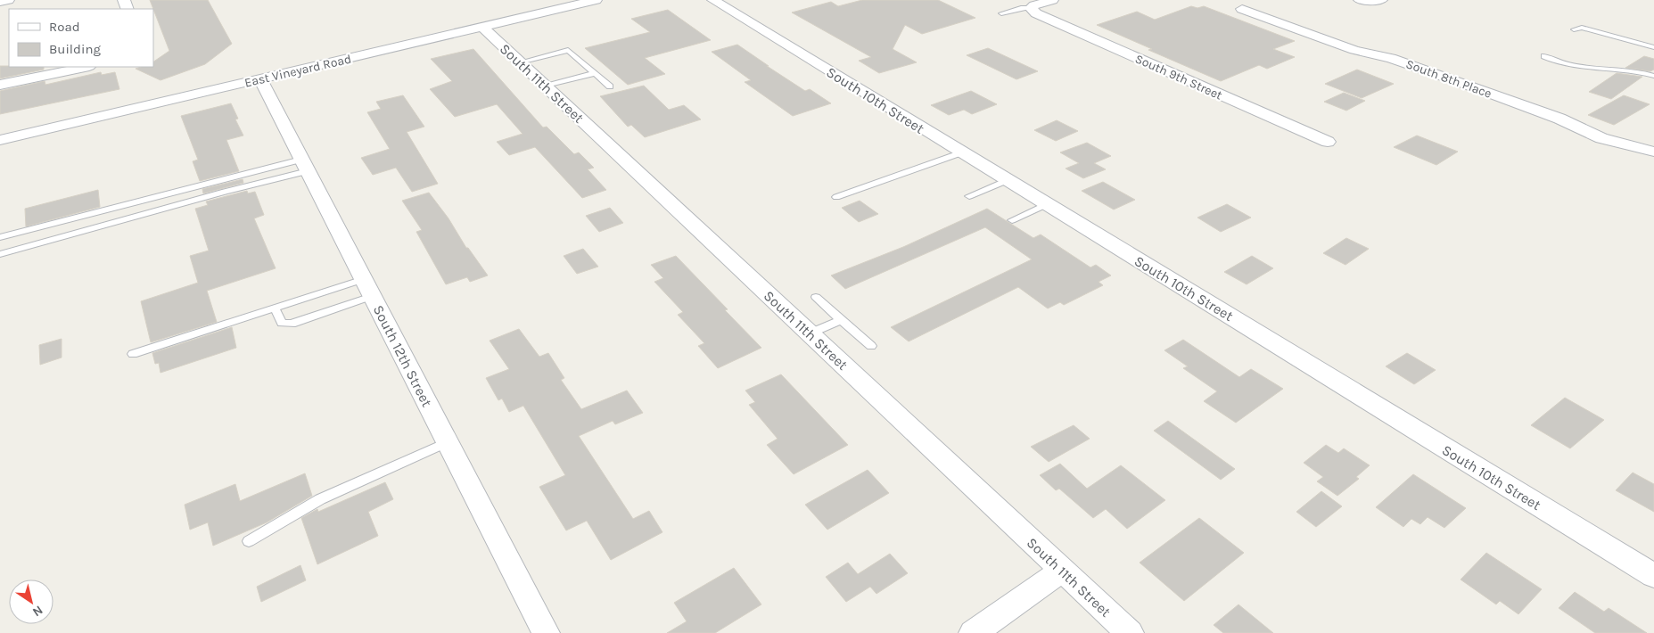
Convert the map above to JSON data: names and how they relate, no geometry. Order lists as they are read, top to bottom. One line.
{"streets":{"street":["East Vineyard Road","South 9th Street","South 8th Place","South 11th Street","South 10th Street","South 12th Street"]},"crossings":[["East Vineyard Road","South 11th Street"],["East Vineyard Road","South 12th Street"]],"legend":["Road","Building"],"north":"bottom right"}
